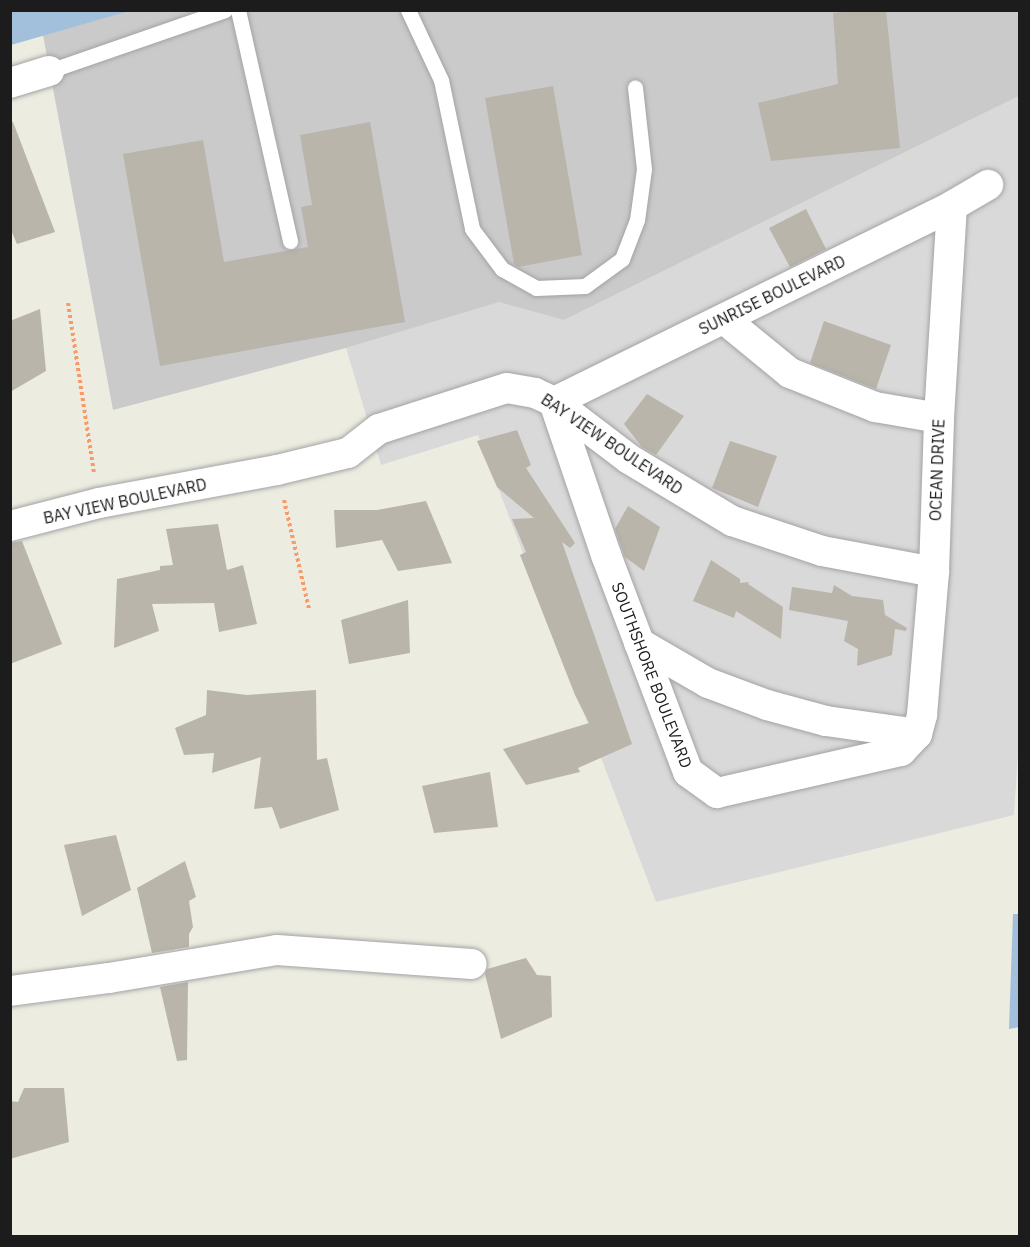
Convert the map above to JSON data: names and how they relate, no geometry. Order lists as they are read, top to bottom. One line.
{"streets":{"street":["SUNRISE BOULEVARD","BAY VIEW BOULEVARD","OCEAN DRIVE","SOUTHSHORE BOULEVARD"]},"crossings":[["SUNRISE BOULEVARD","BAY VIEW BOULEVARD"],["SUNRISE BOULEVARD","OCEAN DRIVE"],["SUNRISE BOULEVARD","SOUTHSHORE BOULEVARD"],["BAY VIEW BOULEVARD","OCEAN DRIVE"],["BAY VIEW BOULEVARD","SOUTHSHORE BOULEVARD"],["OCEAN DRIVE","SOUTHSHORE BOULEVARD"]]}
